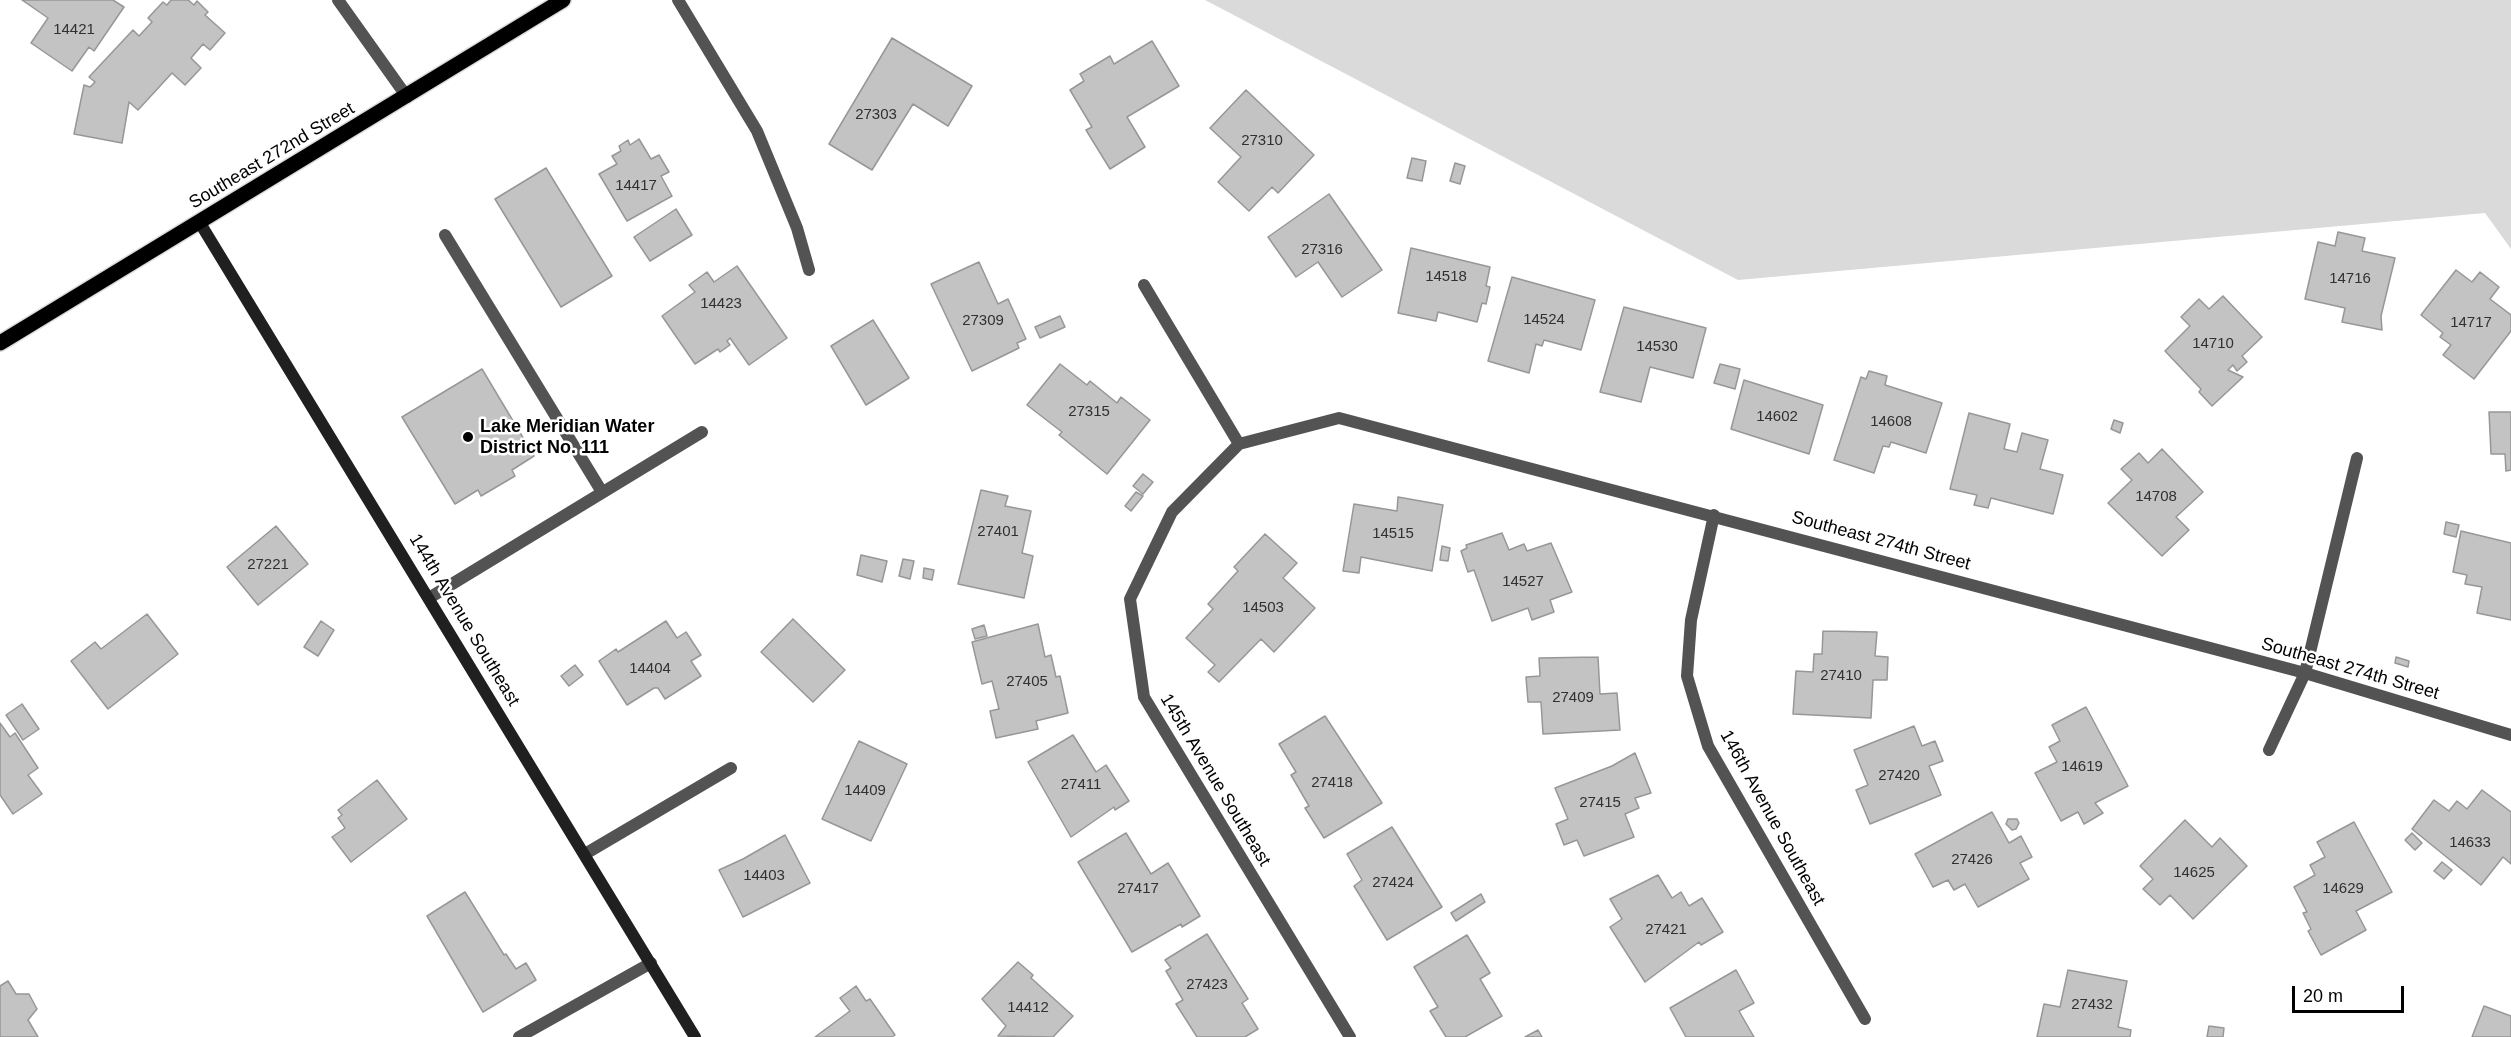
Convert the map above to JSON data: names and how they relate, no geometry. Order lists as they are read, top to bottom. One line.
{"streets":{"main road":["Southeast 272nd Street"],"street":["Southeast 274th Street","144th Avenue Southeast","145th Avenue Southeast","146th Avenue Southeast"]},"crossings":[["Southeast 272nd Street","144th Avenue Southeast"],["Southeast 274th Street","145th Avenue Southeast"],["Southeast 274th Street","146th Avenue Southeast"]],"places":["Lake Meridian Water District No. 111"],"house_numbers":["14421","27303","27310","14417","27316","14518","14716","14423","14524","27309","14717","14710","14530","27315","14602","14608","14708","27401","14515","27221","14527","14503","14404","27410","27405","27409","14619","27420","27418","27411","14409","27415","14633","27426","14625","14403","27424","27417","14629","27421","27423","27432","14412"],"scale_bar":"20 m"}
